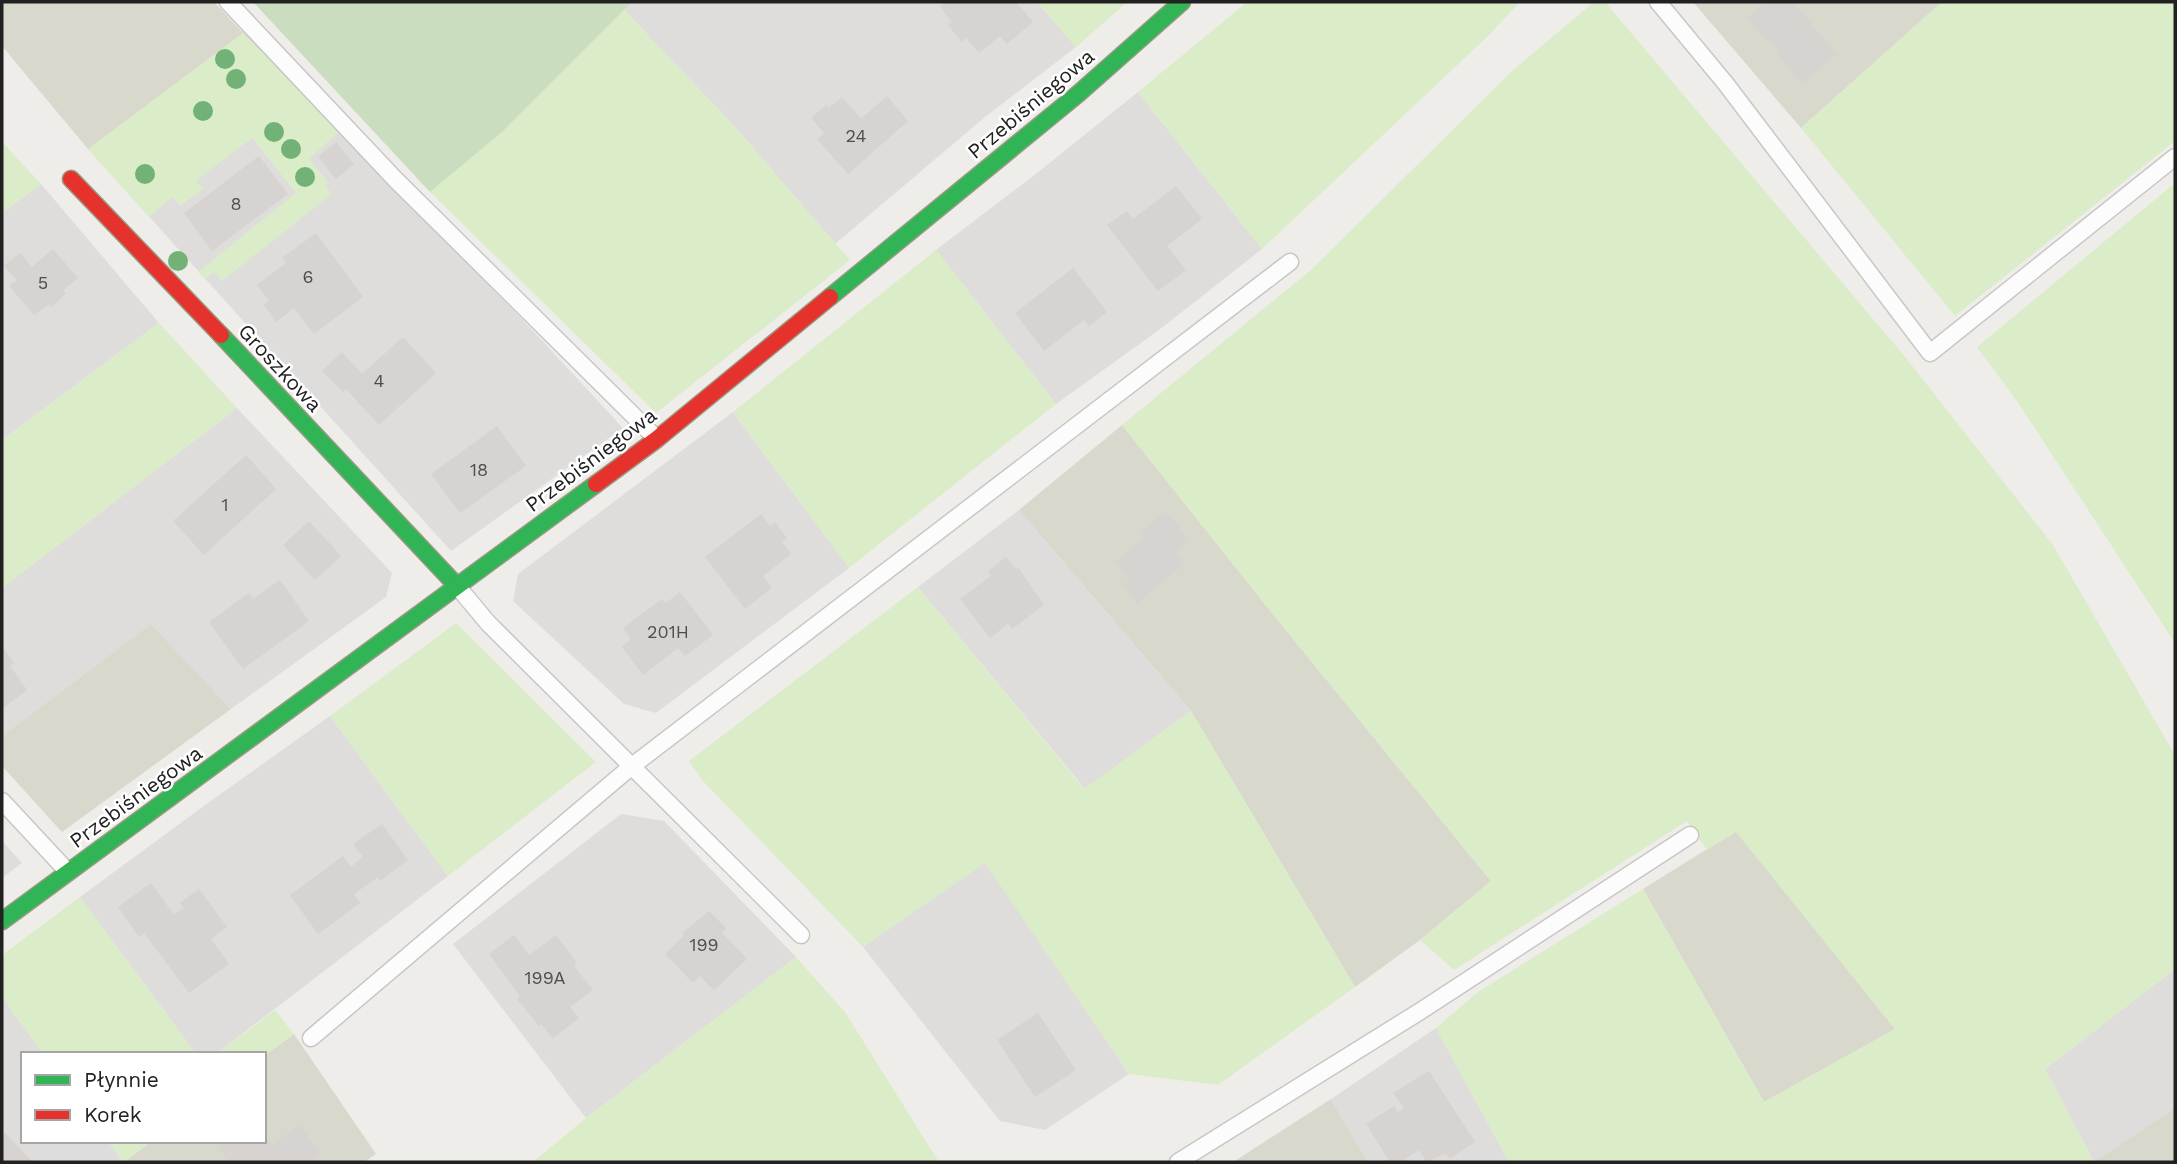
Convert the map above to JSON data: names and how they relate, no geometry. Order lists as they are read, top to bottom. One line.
{"streets":{"street":["Przebiśniegowa","Groszkowa"]},"crossings":[["Przebiśniegowa","Groszkowa"]],"house_numbers":["24","8","6","5","4","18","1","201H","199","199A"],"legend":["Płynnie","Korek"]}
